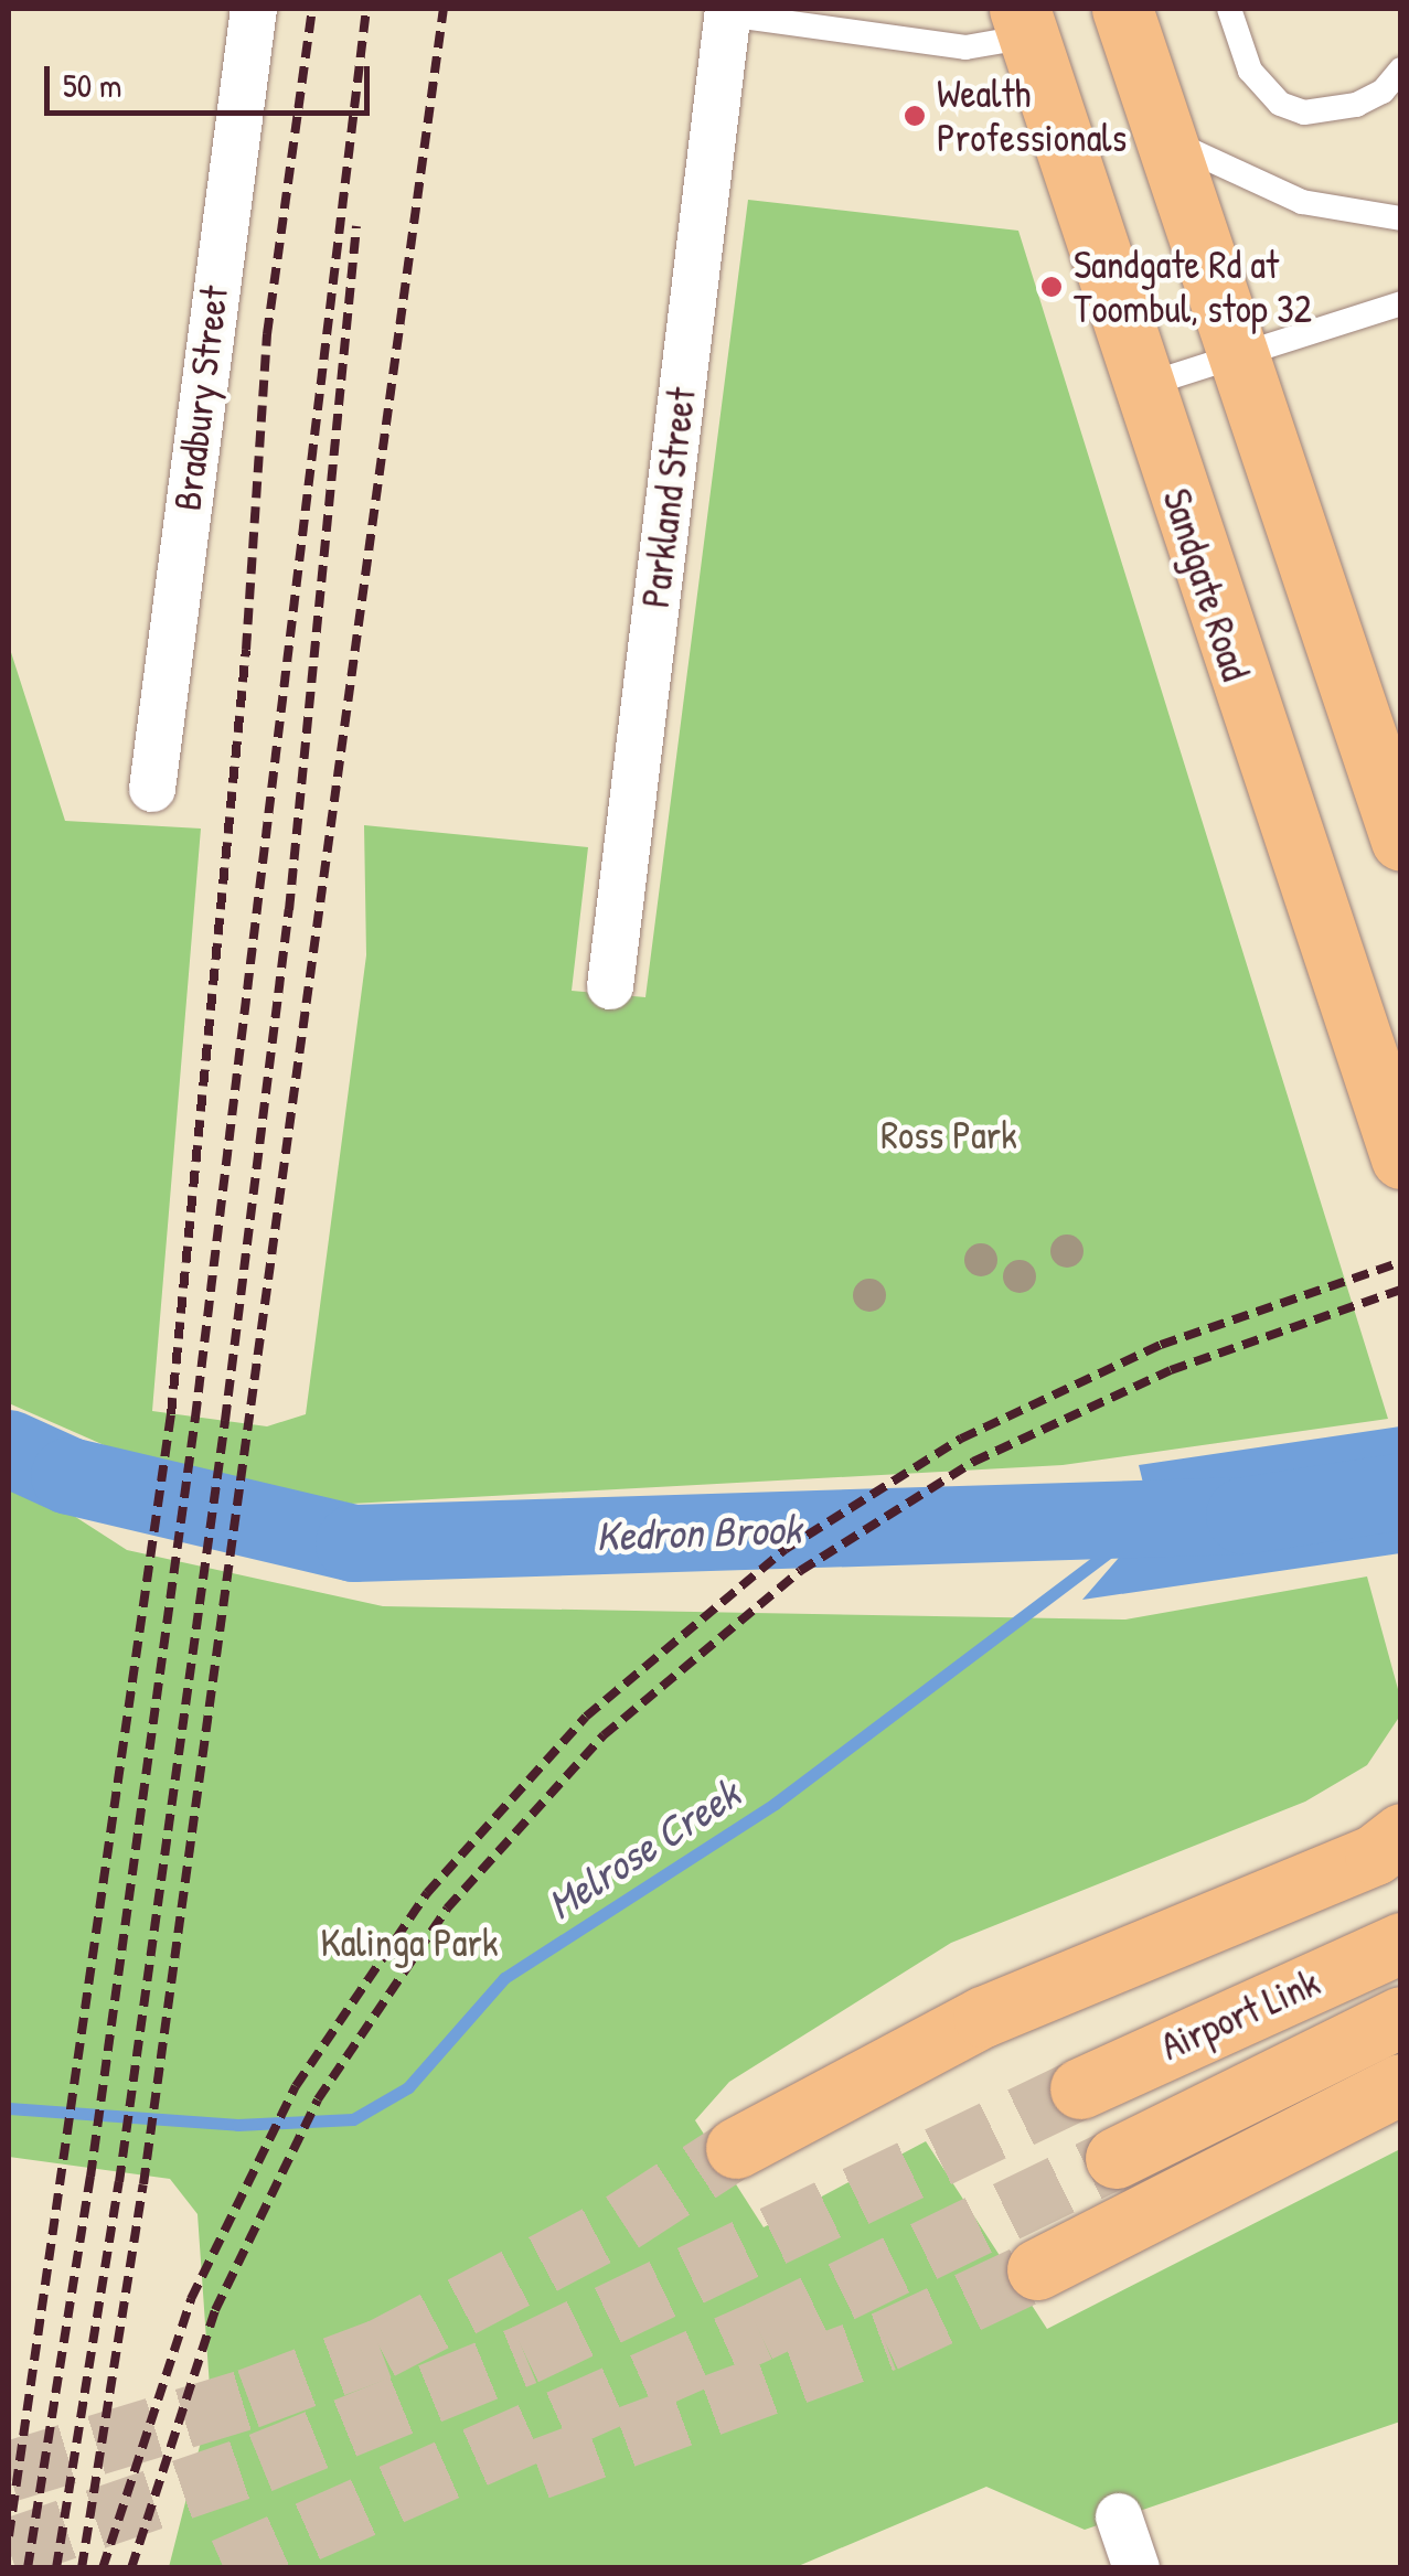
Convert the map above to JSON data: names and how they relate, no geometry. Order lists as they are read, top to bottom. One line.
{"streets":{"highway":["Sandgate Road","Airport Link"],"street":["Bradbury Street","Parkland Street"]},"water":["Kedron Brook","Melrose Creek"],"parks":["Ross Park","Kalinga Park"],"places":["Wealth Professionals","Sandgate Rd at Toombul, stop 32"],"scale_bar":"50 m"}
